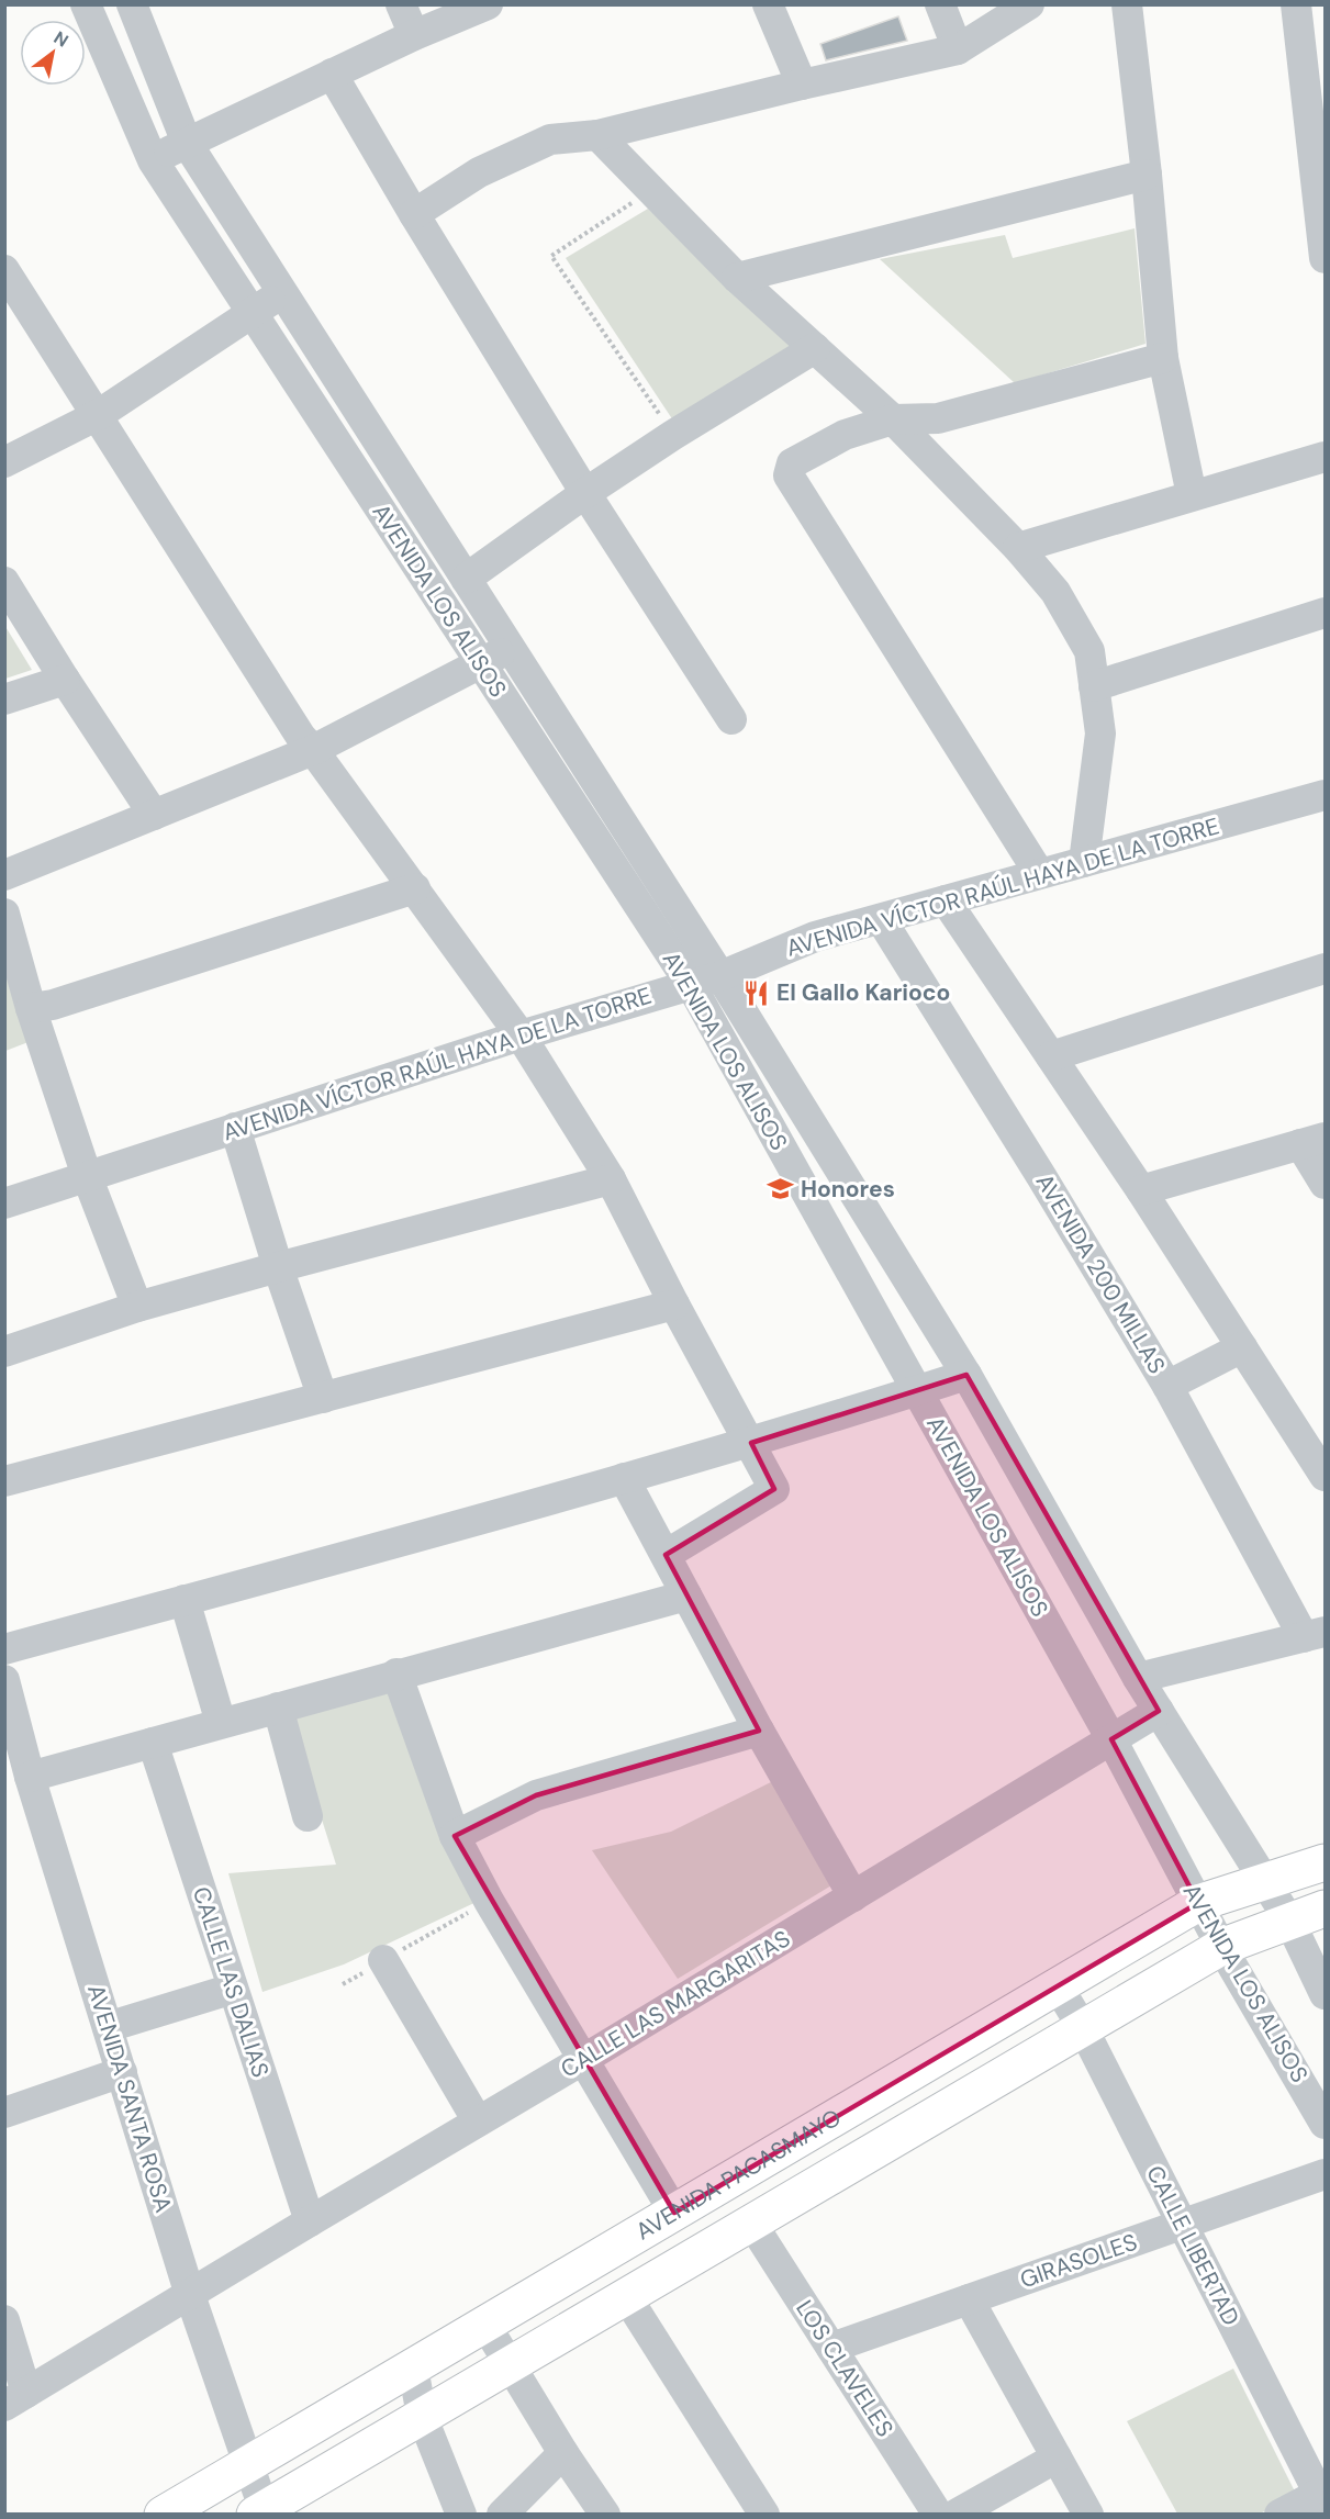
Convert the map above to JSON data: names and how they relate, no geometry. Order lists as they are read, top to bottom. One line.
{"streets":{"main road":["AVENIDA PACASMAYO"],"street":["AVENIDA LOS ALISOS","AVENIDA VÍCTOR RAÚL HAYA DE LA TORRE","AVENIDA 200 MILLAS","CALLE LAS DALIAS","CALLE LAS MARGARITAS","AVENIDA SANTA ROSA","CALLE LIBERTAD","GIRASOLES","LOS CLAVELES"]},"crossings":[["AVENIDA LOS ALISOS","AVENIDA VÍCTOR RAÚL HAYA DE LA TORRE"],["AVENIDA LOS ALISOS","CALLE LAS MARGARITAS"],["AVENIDA LOS ALISOS","AVENIDA PACASMAYO"],["AVENIDA VÍCTOR RAÚL HAYA DE LA TORRE","AVENIDA 200 MILLAS"],["CALLE LAS DALIAS","CALLE LAS MARGARITAS"],["CALLE LAS MARGARITAS","AVENIDA SANTA ROSA"],["AVENIDA SANTA ROSA","AVENIDA PACASMAYO"],["AVENIDA PACASMAYO","CALLE LIBERTAD"],["AVENIDA PACASMAYO","LOS CLAVELES"],["CALLE LIBERTAD","GIRASOLES"],["GIRASOLES","LOS CLAVELES"]],"places":{"restaurant":["El Gallo Karioco"],"school or university":["Honores"]},"north":"top right"}
